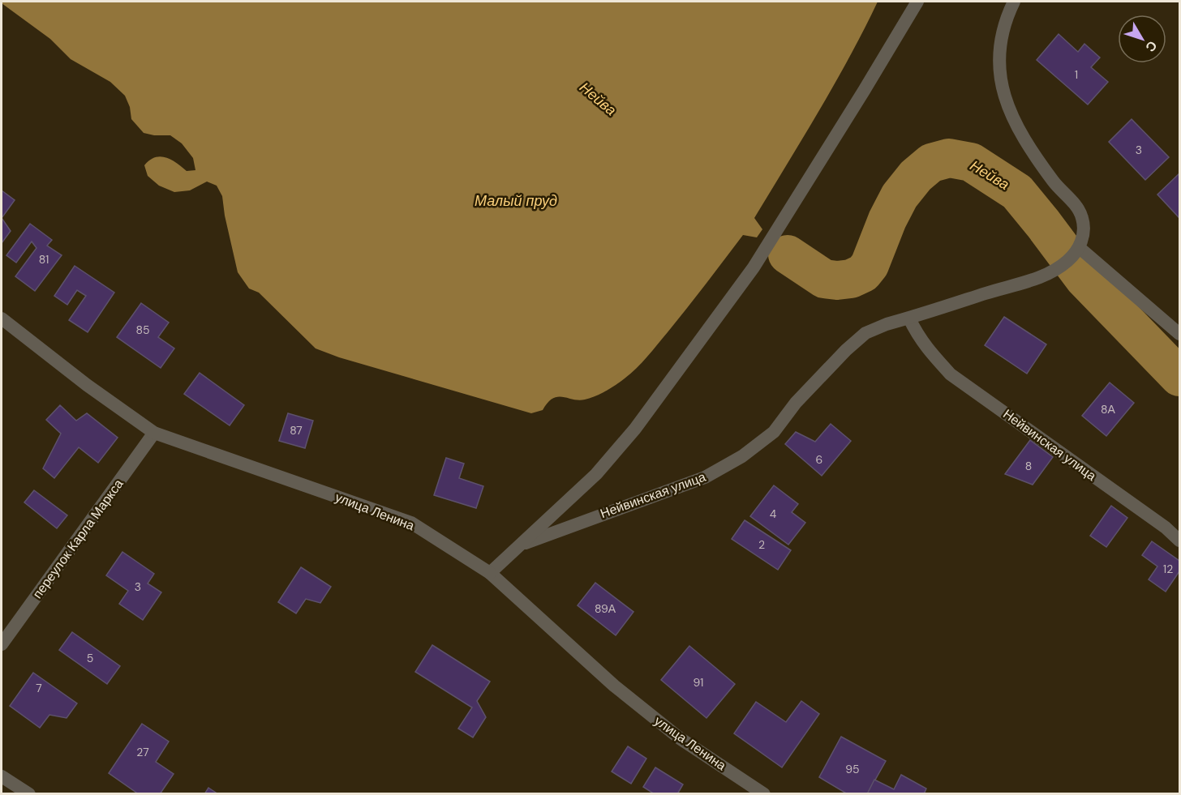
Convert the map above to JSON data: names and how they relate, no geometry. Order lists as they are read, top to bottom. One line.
{"streets":{"street":["Нейвинская улица","улица Ленина","переулок Карла Маркса"]},"crossings":[["улица Ленина","переулок Карла Маркса"]],"water":["Нейва","Малый пруд"],"house_numbers":["1","3","81","85","8А","87","6","8","4","2","12","3","89А","5","91","7","27","95"],"north":"bottom right"}
